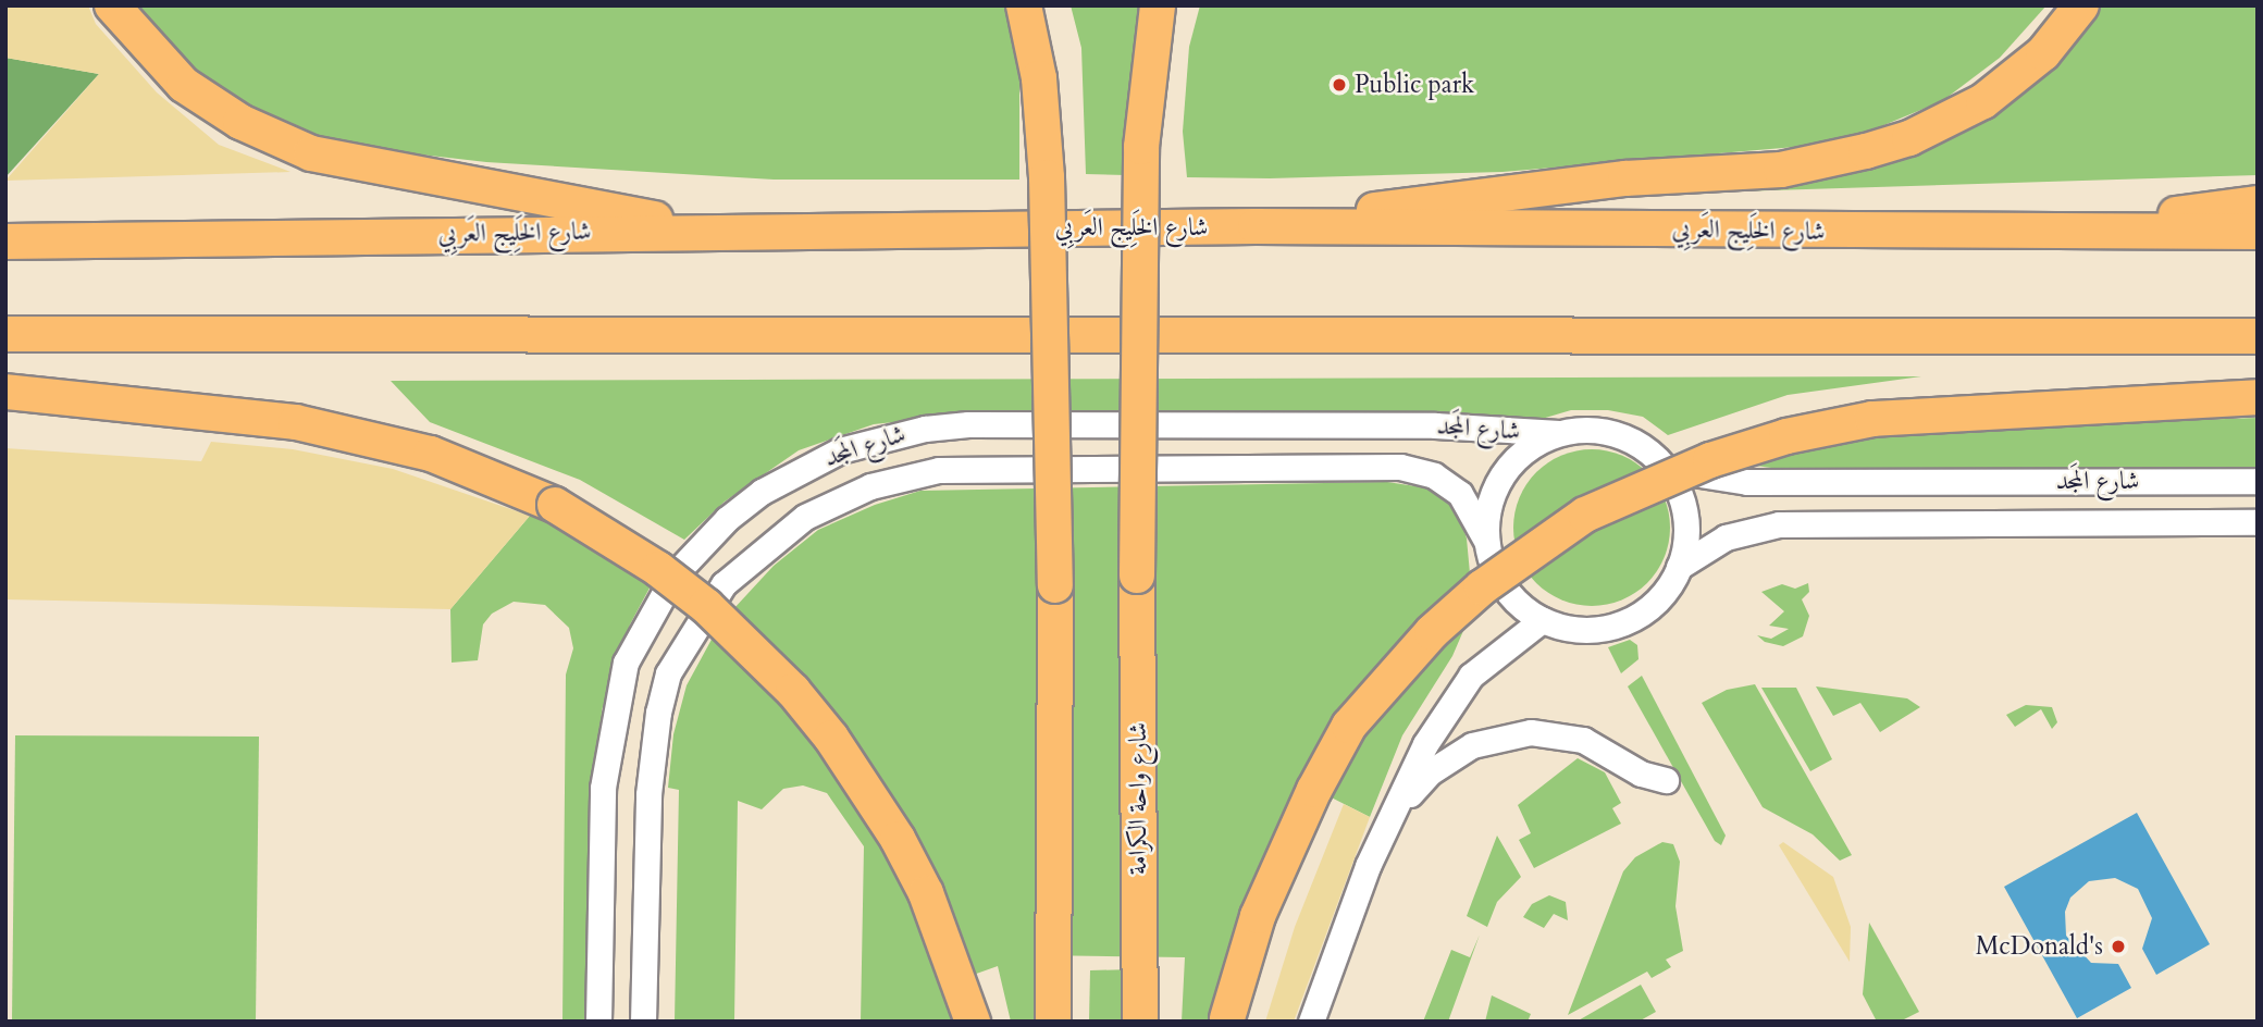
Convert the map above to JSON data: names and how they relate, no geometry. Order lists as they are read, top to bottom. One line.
{"streets":{"highway":["شارع الخَلِيج العَربِي","شارع واحة الكرامة"],"street":["شارع المَجد"]},"places":["Public park","McDonald's"]}
